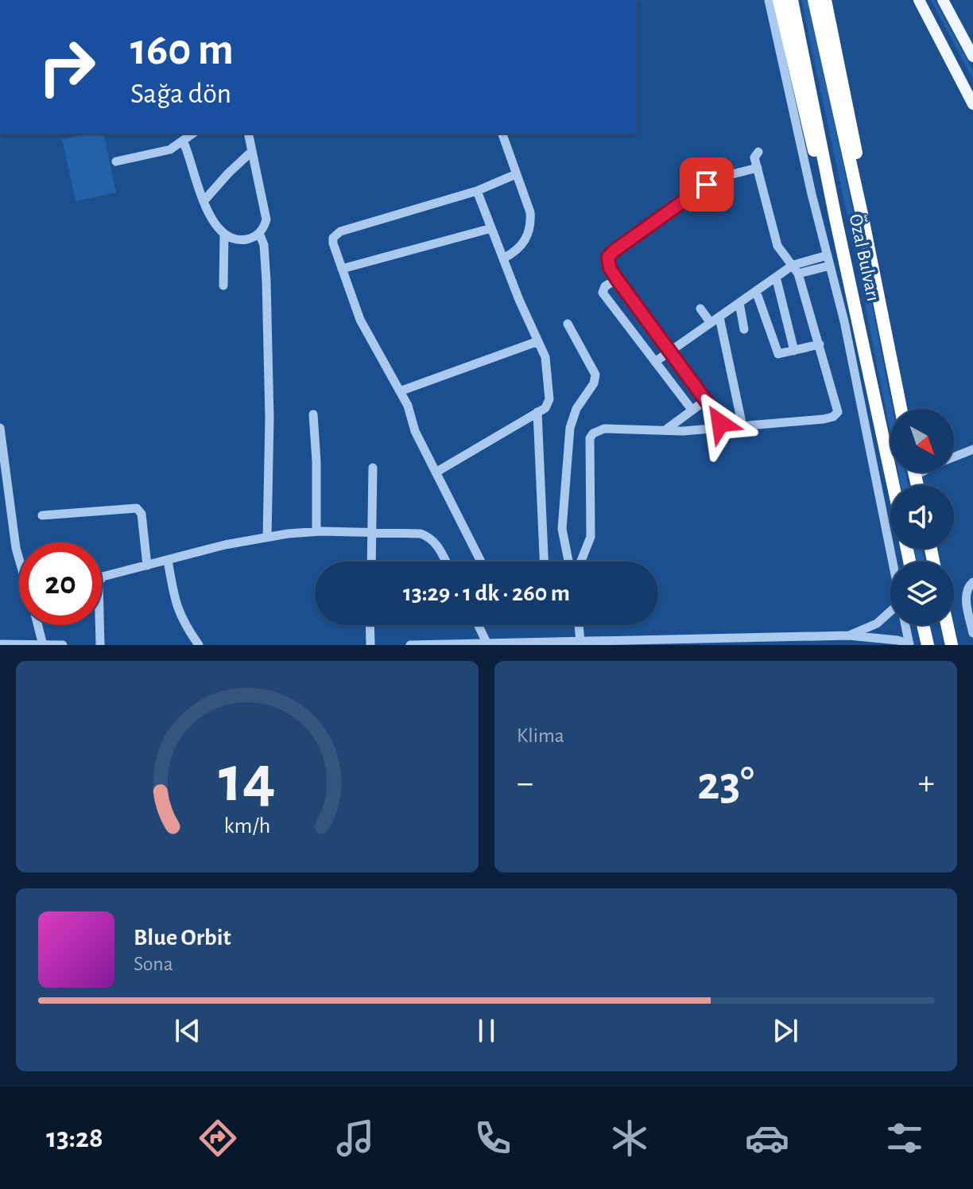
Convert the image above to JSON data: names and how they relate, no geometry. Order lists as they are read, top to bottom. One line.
{"streets":{"highway":["Özal Bulvarı"]},"north":"bottom right","page":{"turn":["160 m","Sağa dön"],"limit":"20","trip":"13:29 · 1 dk · 260 m","tile":"Klima","heat":["−","23°","+"],"song":["Blue Orbit","Sona"],"tabs":"13:28","gauge":["14","km/h"]}}
